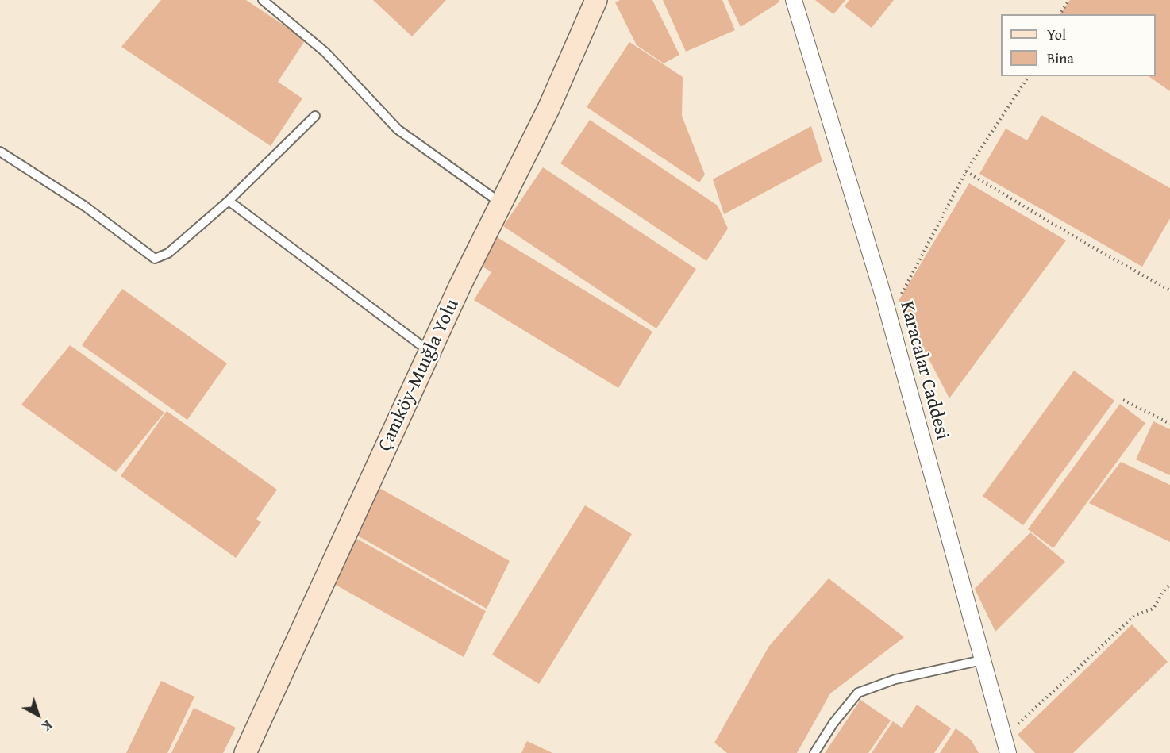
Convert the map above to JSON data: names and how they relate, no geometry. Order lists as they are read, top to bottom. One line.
{"streets":{"street":["Karacalar Caddesi","Çamköy-Muığla Yolu"]},"legend":["Yol","Bina"],"north":"bottom right"}
